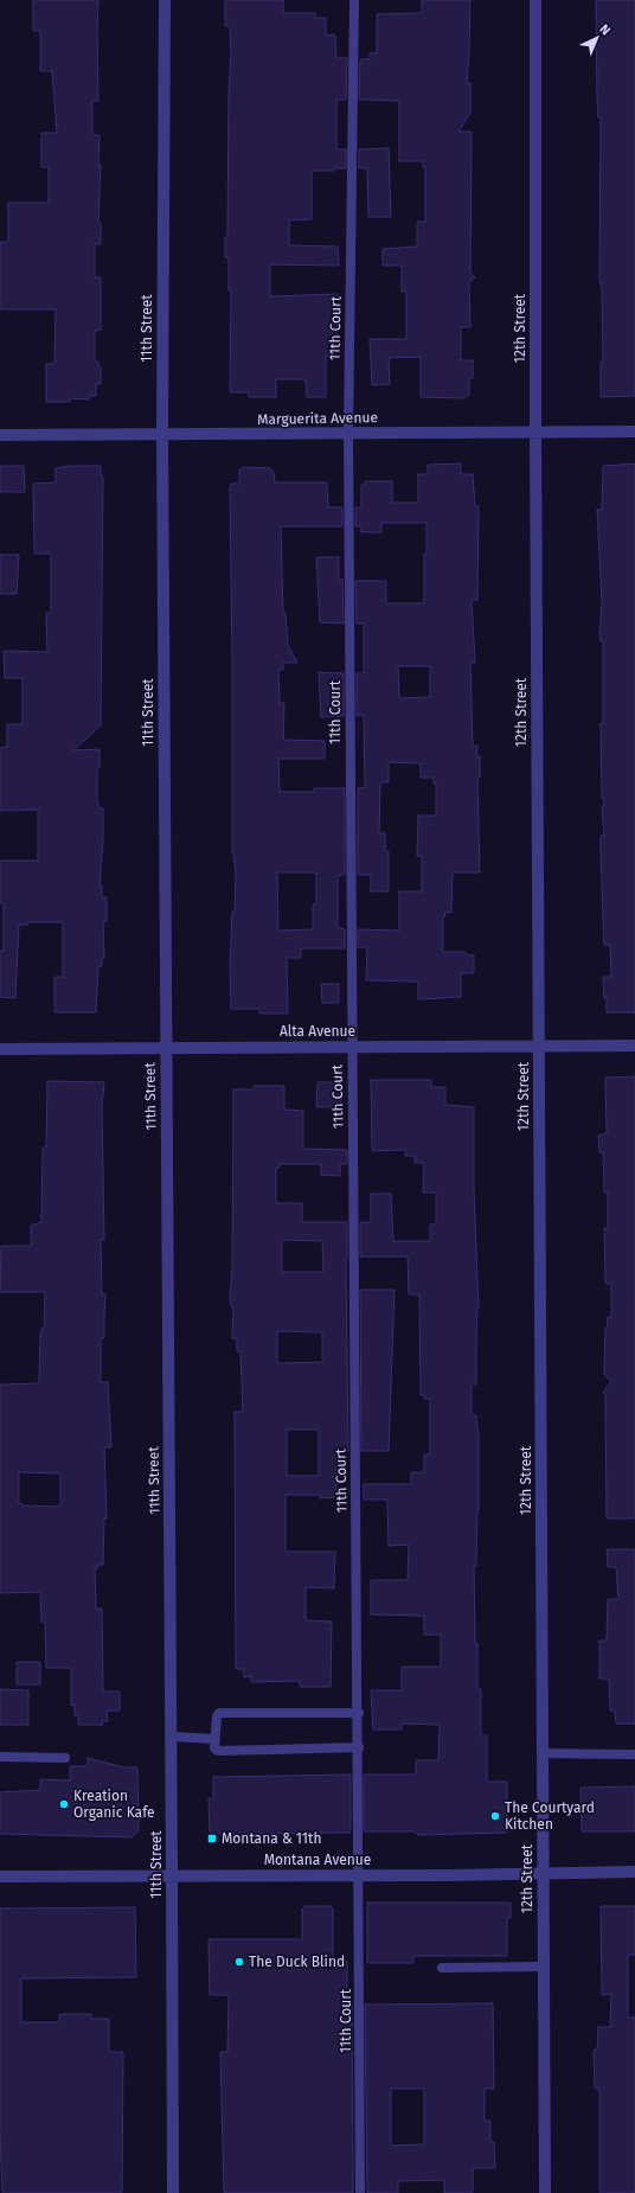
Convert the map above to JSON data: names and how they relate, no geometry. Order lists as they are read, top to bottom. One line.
{"streets":{"street":["11th Street","12th Street","Marguerita Avenue","Alta Avenue","Montana Avenue"],"lane":["11th Court"]},"crossings":[["11th Street","Marguerita Avenue"],["11th Street","Alta Avenue"],["11th Street","Montana Avenue"],["11th Court","Marguerita Avenue"],["11th Court","Alta Avenue"],["11th Court","Montana Avenue"],["12th Street","Marguerita Avenue"],["12th Street","Alta Avenue"],["12th Street","Montana Avenue"]],"places":{"other":["Kreation Organic Kafe","The Courtyard Kitchen","The Duck Blind"],"transit":["Montana & 11th"]},"north":"top right"}
